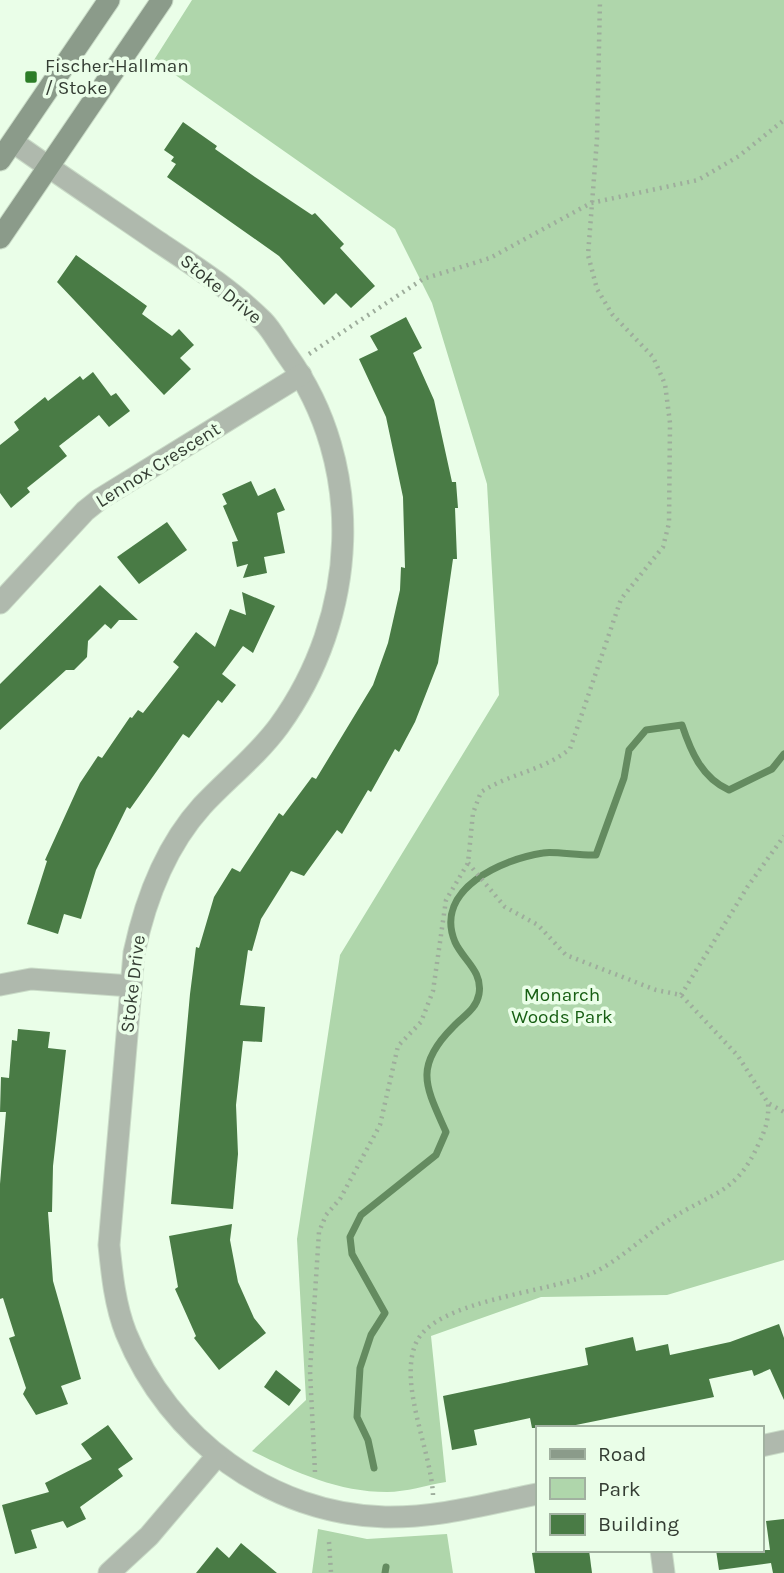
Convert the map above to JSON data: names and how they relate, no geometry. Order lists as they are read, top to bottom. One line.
{"streets":{"street":["Stoke Drive","Lennox Crescent"]},"crossings":[["Stoke Drive","Lennox Crescent"]],"parks":["Monarch Woods Park"],"places":{"transit":["Fischer-Hallman / Stoke"]},"legend":["Road","Park","Building"]}
